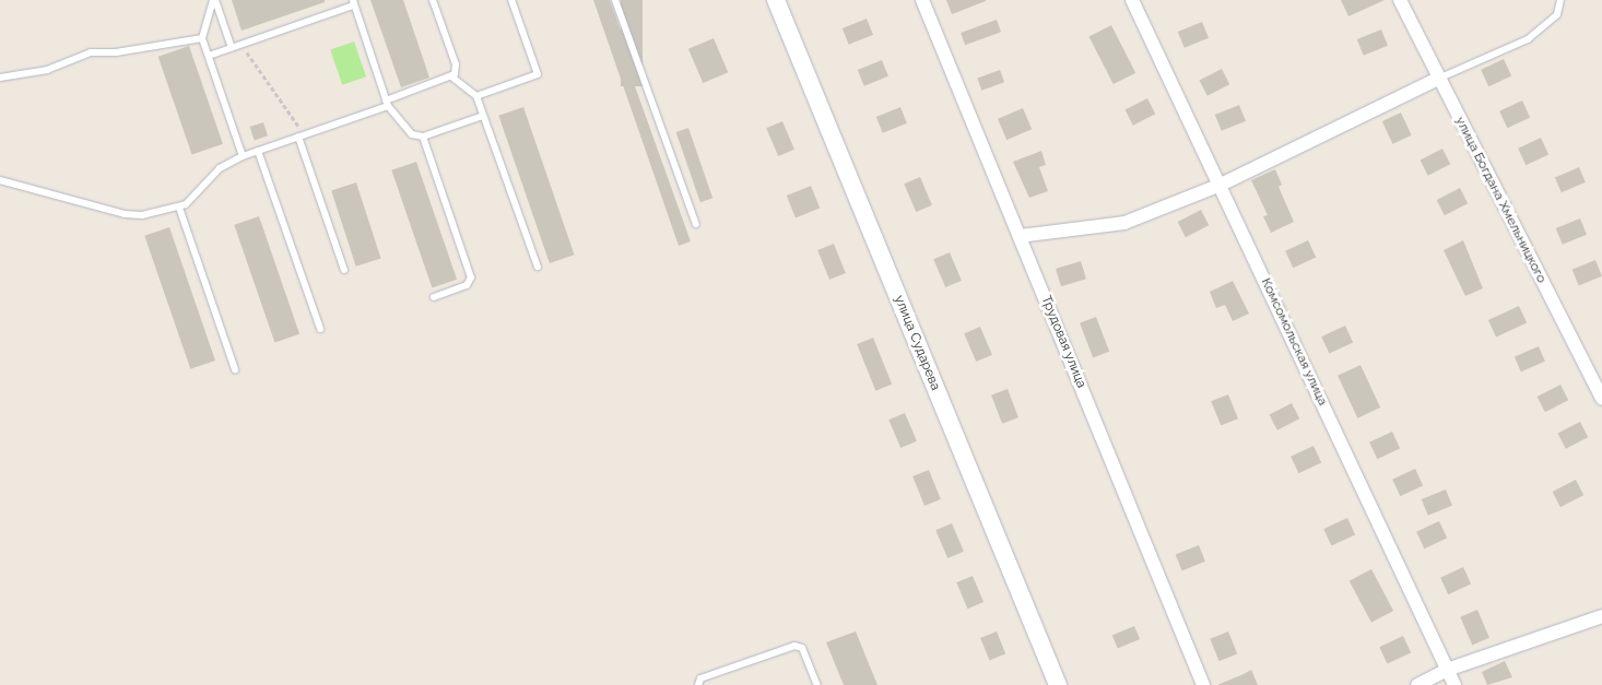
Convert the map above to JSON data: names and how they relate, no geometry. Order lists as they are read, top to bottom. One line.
{"streets":{"street":["улица Богдана Хмельницкого","Трудовая улица","Комсомольская улица","улица Сударева"]}}
